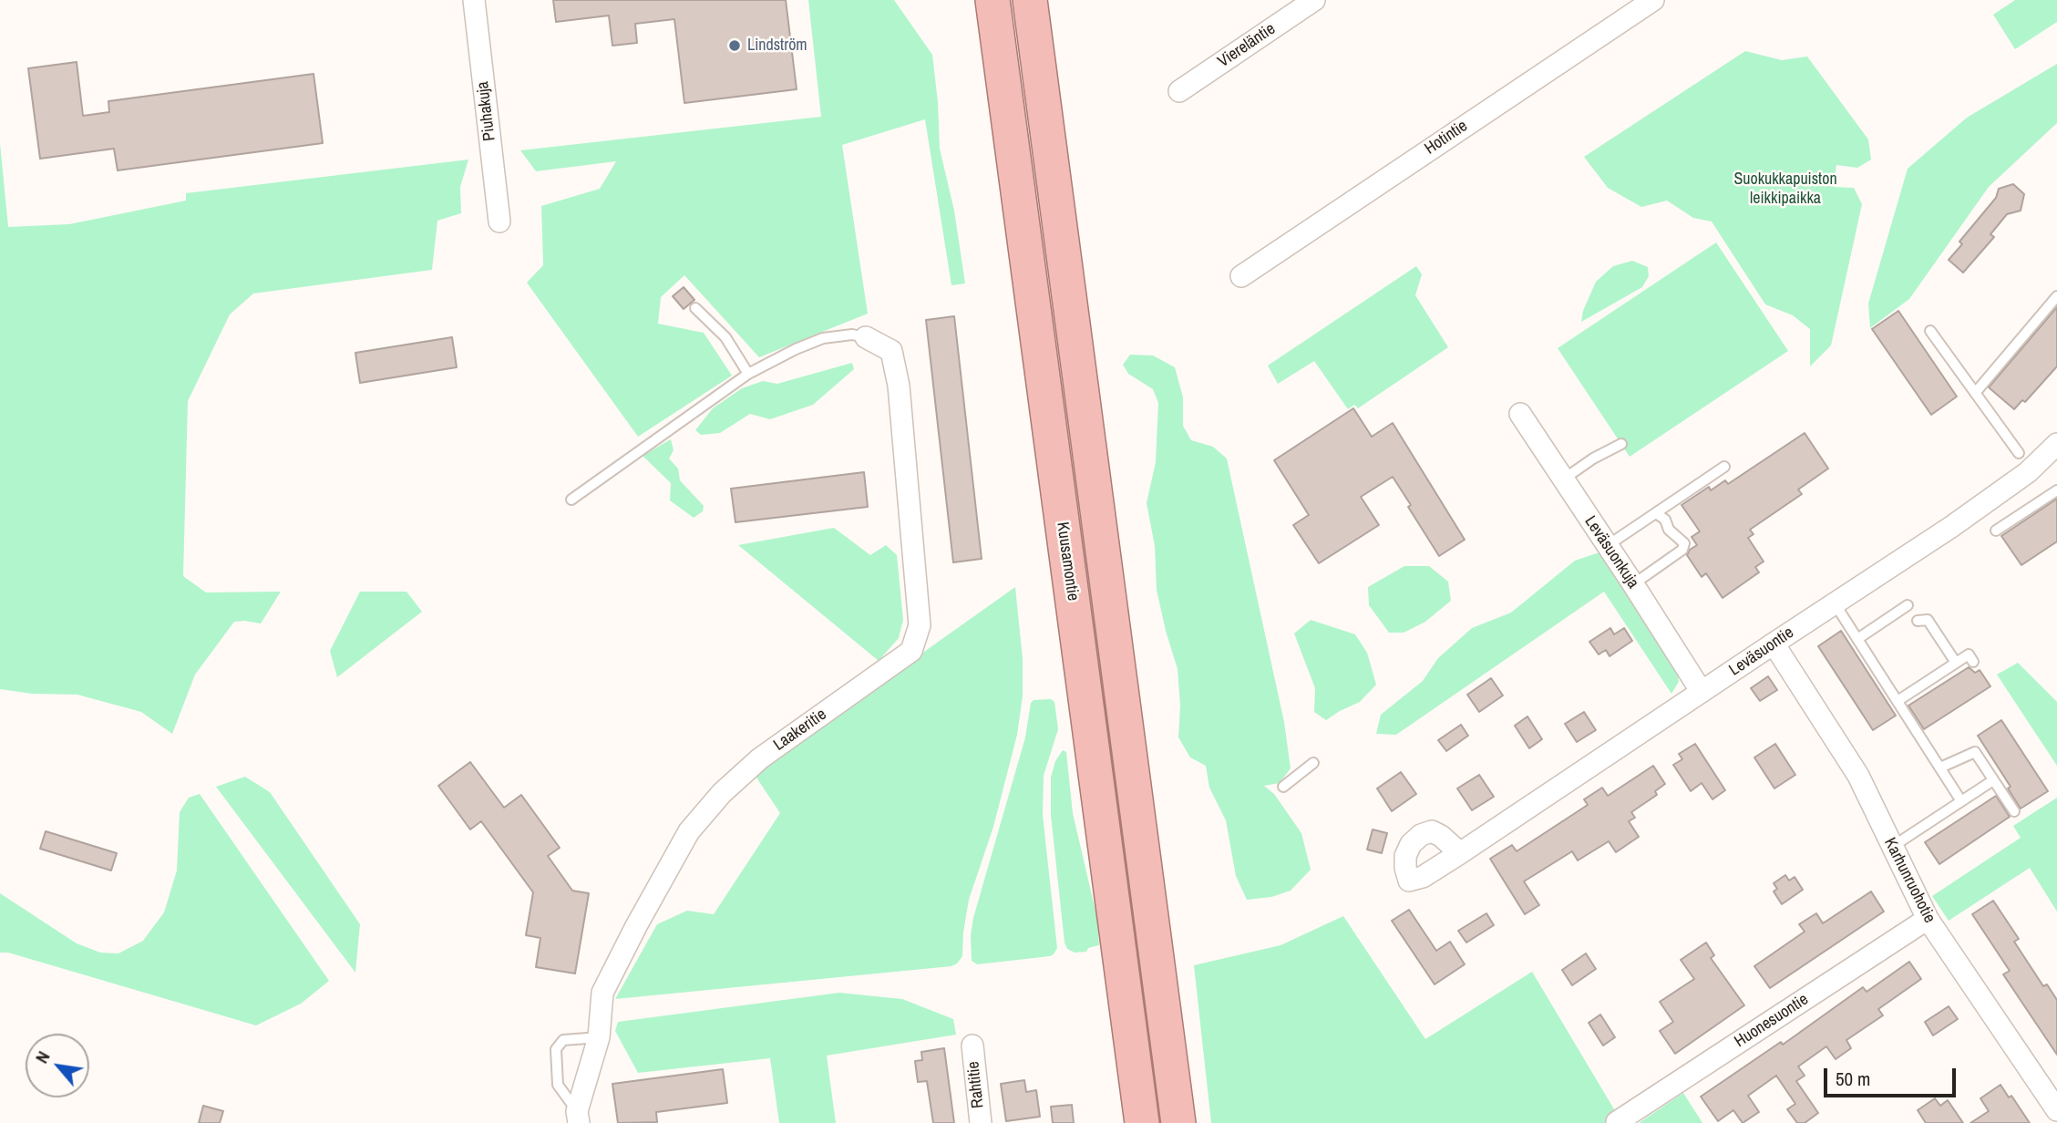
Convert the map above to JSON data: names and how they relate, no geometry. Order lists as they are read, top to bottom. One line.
{"streets":{"highway":["Kuusamontie"],"street":["Viereläntie","Piuhakuja","Hotintie","Leväsuonkuja","Leväsuontie","Laakeritie","Karhunruohotie","Huonesuontie","Rahtitie"]},"crossings":[["Leväsuonkuja","Leväsuontie"],["Leväsuontie","Karhunruohotie"],["Karhunruohotie","Huonesuontie"]],"parks":["Suokukkapuiston leikkipaikka"],"places":["Lindström"],"scale_bar":"50 m","north":"top left"}
